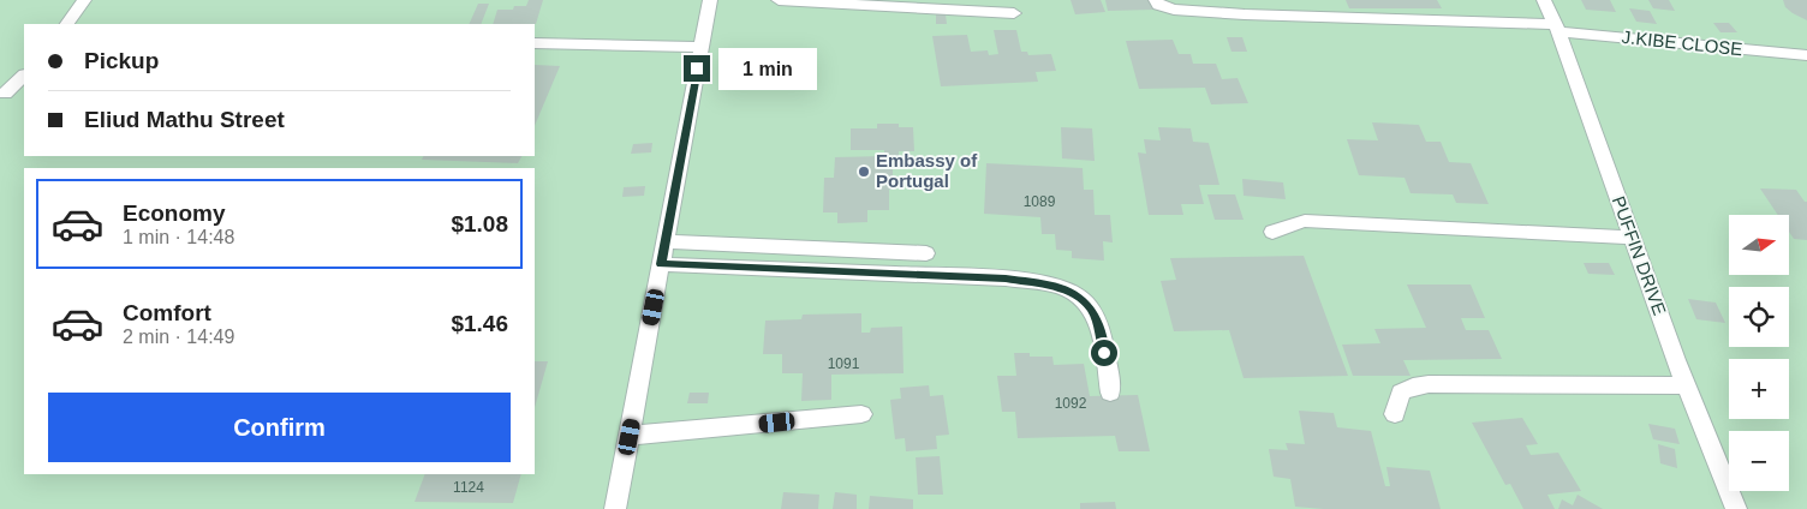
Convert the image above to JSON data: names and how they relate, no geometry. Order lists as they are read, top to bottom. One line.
{"streets":{"street":["J.KIBE CLOSE","PUFFIN DRIVE"]},"crossings":[["J.KIBE CLOSE","PUFFIN DRIVE"]],"places":["Embassy of Portugal"],"house_numbers":["1089","1091","1092","1124"],"north":"right","page":{"banner":["Pickup","Eliud Mathu Street"],"bubble":"1 min","list":[{"name":"Economy","note":"1 min · 14:48","value":"$1.08"},{"name":"Comfort","note":"2 min · 14:49","value":"$1.46"}],"map_buttons":["+","−"],"buttons":"Confirm"}}
